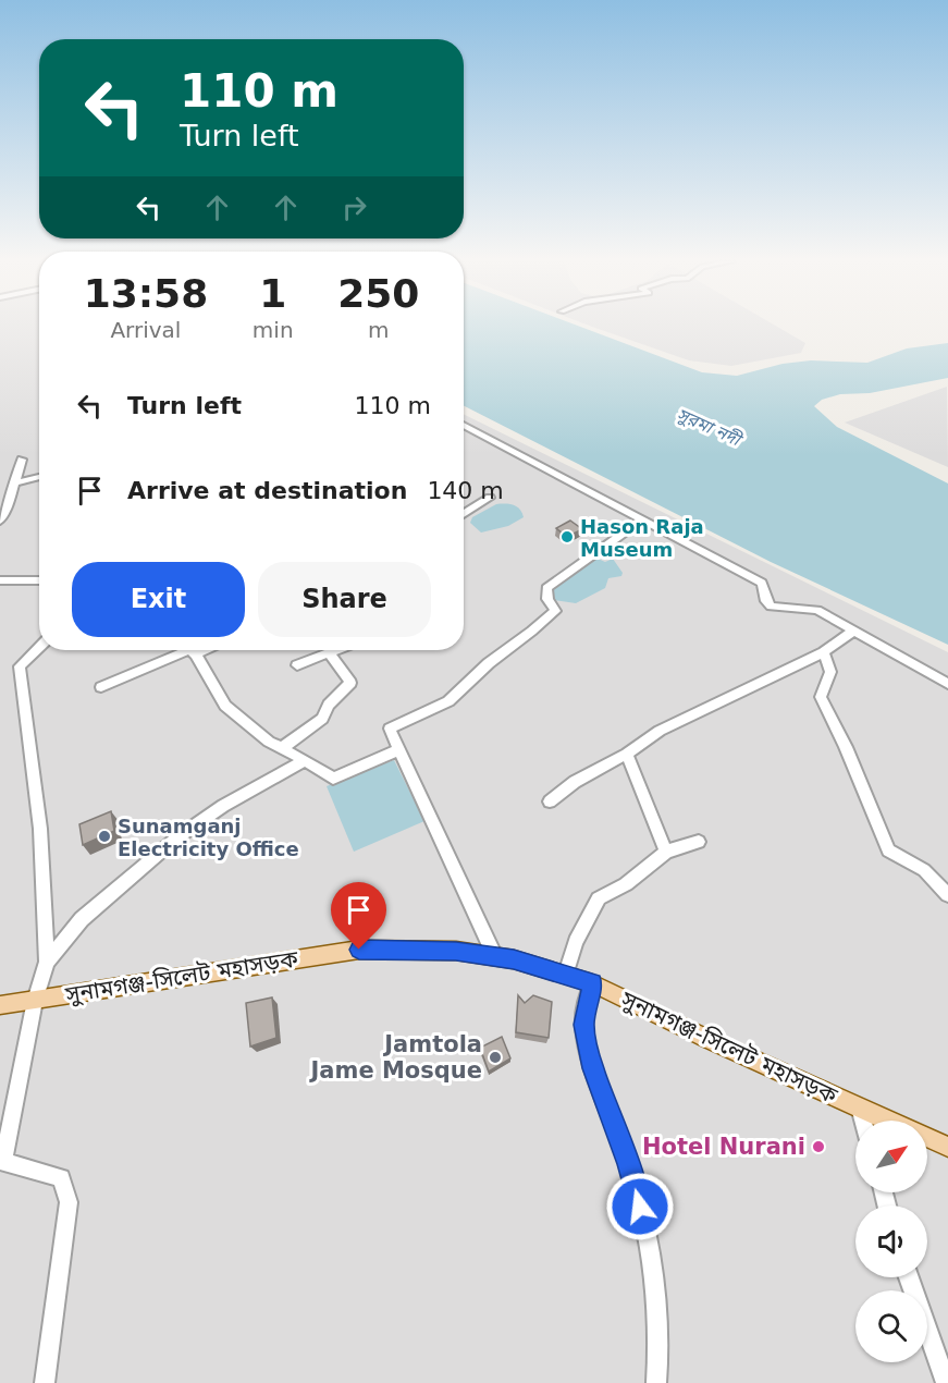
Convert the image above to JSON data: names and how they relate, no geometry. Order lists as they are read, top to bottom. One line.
{"streets":{"main road":["সুনামগঞ্জ-সিলেট মহাসড়ক"]},"water":["সুরমা নদী"],"places":["Hason Raja Museum","Sunamganj Electricity Office","Jamtola Jame Mosque","Hotel Nurani"],"north":"top right","page":{"turn":["110 m","Turn left"],"eta":["13:58","Arrival","1","min","250","m"],"list":[{"name":"Turn left","value":"110 m"},{"name":"Arrive at destination","value":"140 m"}],"buttons":["Exit","Share"]}}
